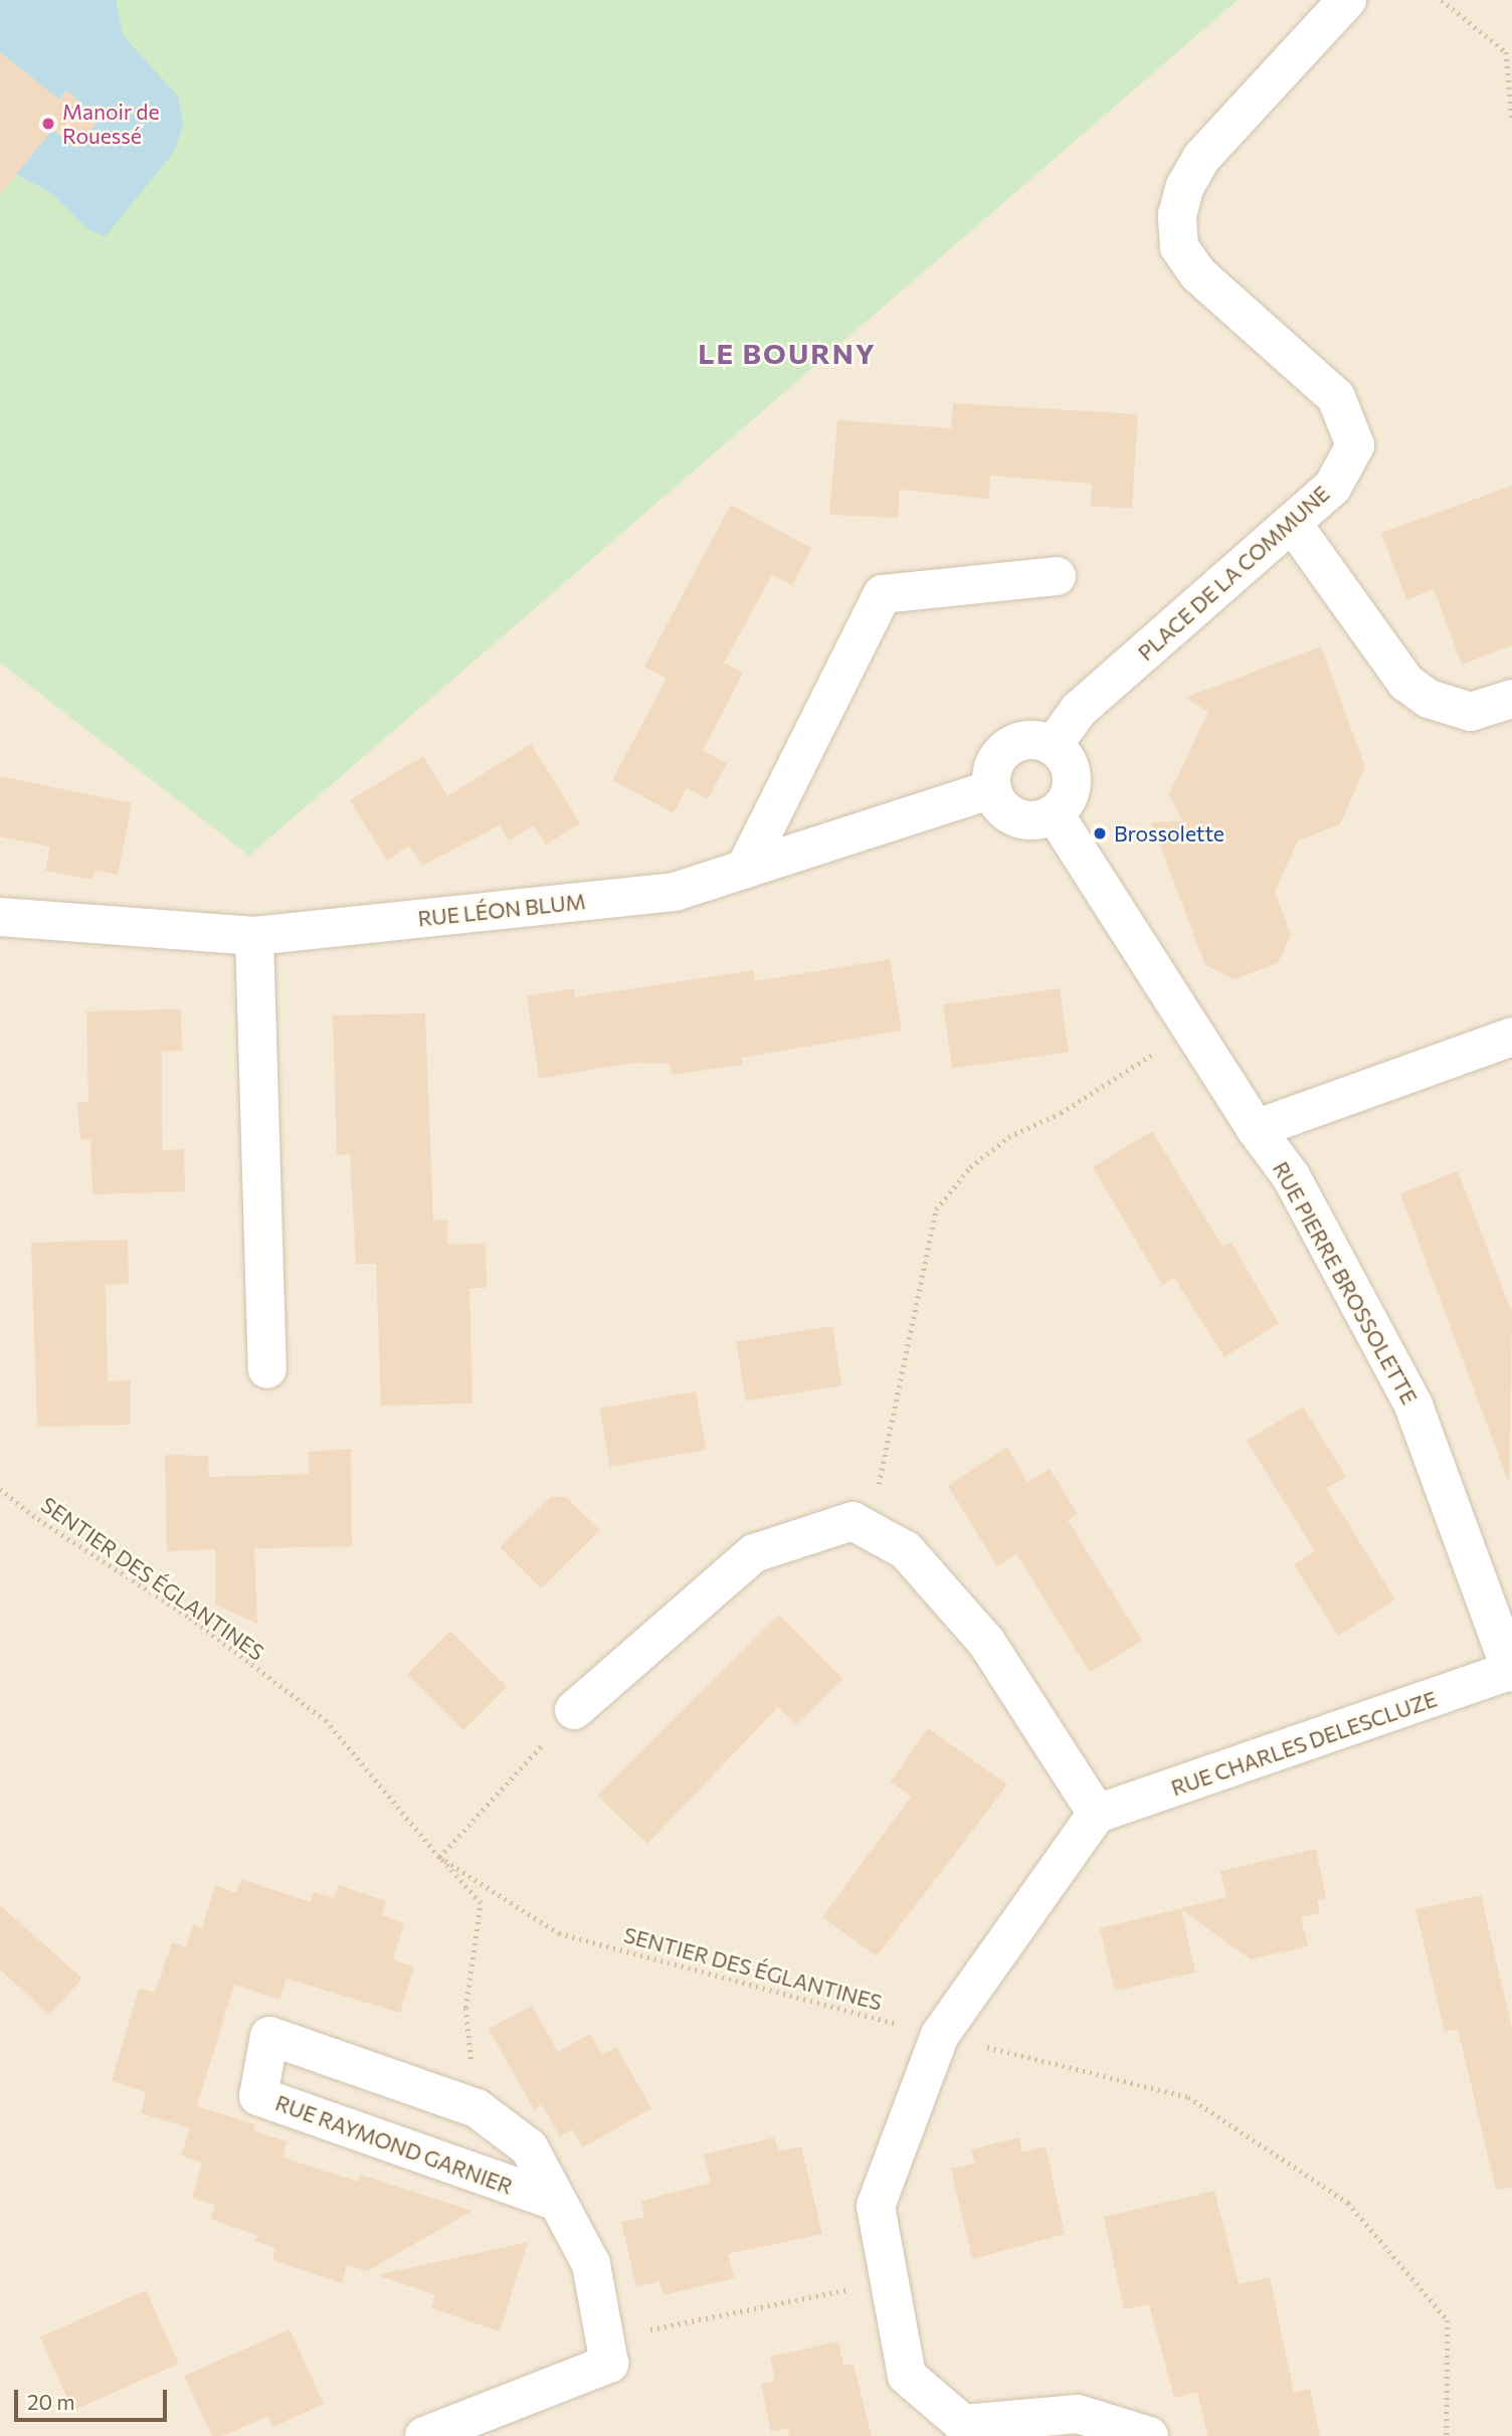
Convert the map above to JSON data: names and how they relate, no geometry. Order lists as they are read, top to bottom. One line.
{"streets":{"street":["PLACE DE LA COMMUNE","RUE LÉON BLUM","RUE PIERRE BROSSOLETTE","RUE CHARLES DELESCLUZE","RUE RAYMOND GARNIER"],"path":["SENTIER DES ÉGLANTINES"]},"crossings":[["PLACE DE LA COMMUNE","RUE LÉON BLUM"],["PLACE DE LA COMMUNE","RUE PIERRE BROSSOLETTE"],["RUE LÉON BLUM","RUE PIERRE BROSSOLETTE"],["RUE PIERRE BROSSOLETTE","RUE CHARLES DELESCLUZE"]],"districts":["LE BOURNY"],"places":["Manoir de Rouessé","Brossolette"],"scale_bar":"20 m"}
